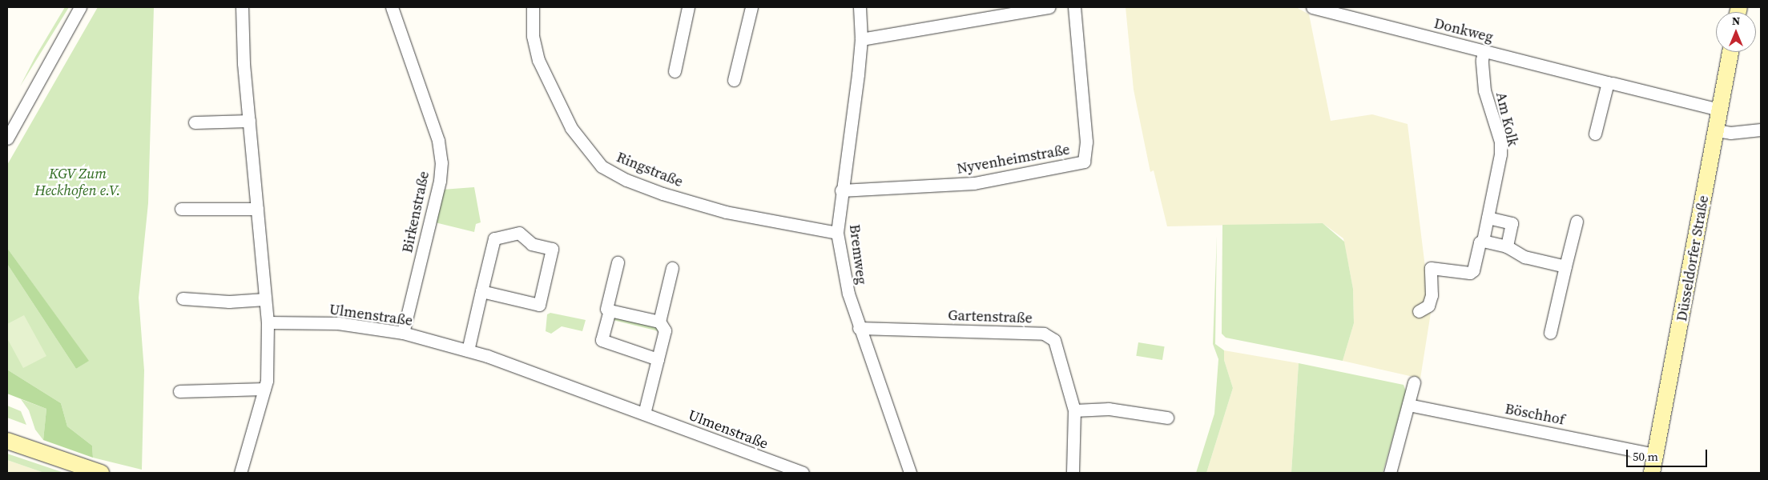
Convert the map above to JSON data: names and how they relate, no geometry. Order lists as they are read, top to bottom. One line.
{"streets":{"main road":["Düsseldorfer Straße"],"street":["Donkweg","Am Kolk","Nyvenheimstraße","Ringstraße","Birkenstraße","Bremweg","Ulmenstraße","Gartenstraße","Böschhof"]},"crossings":[["Donkweg","Am Kolk"],["Donkweg","Düsseldorfer Straße"],["Nyvenheimstraße","Bremweg"],["Ringstraße","Bremweg"],["Birkenstraße","Ulmenstraße"],["Bremweg","Gartenstraße"],["Düsseldorfer Straße","Böschhof"]],"parks":["KGV Zum Heckhofen e.V."],"scale_bar":"50 m","north":"top"}
